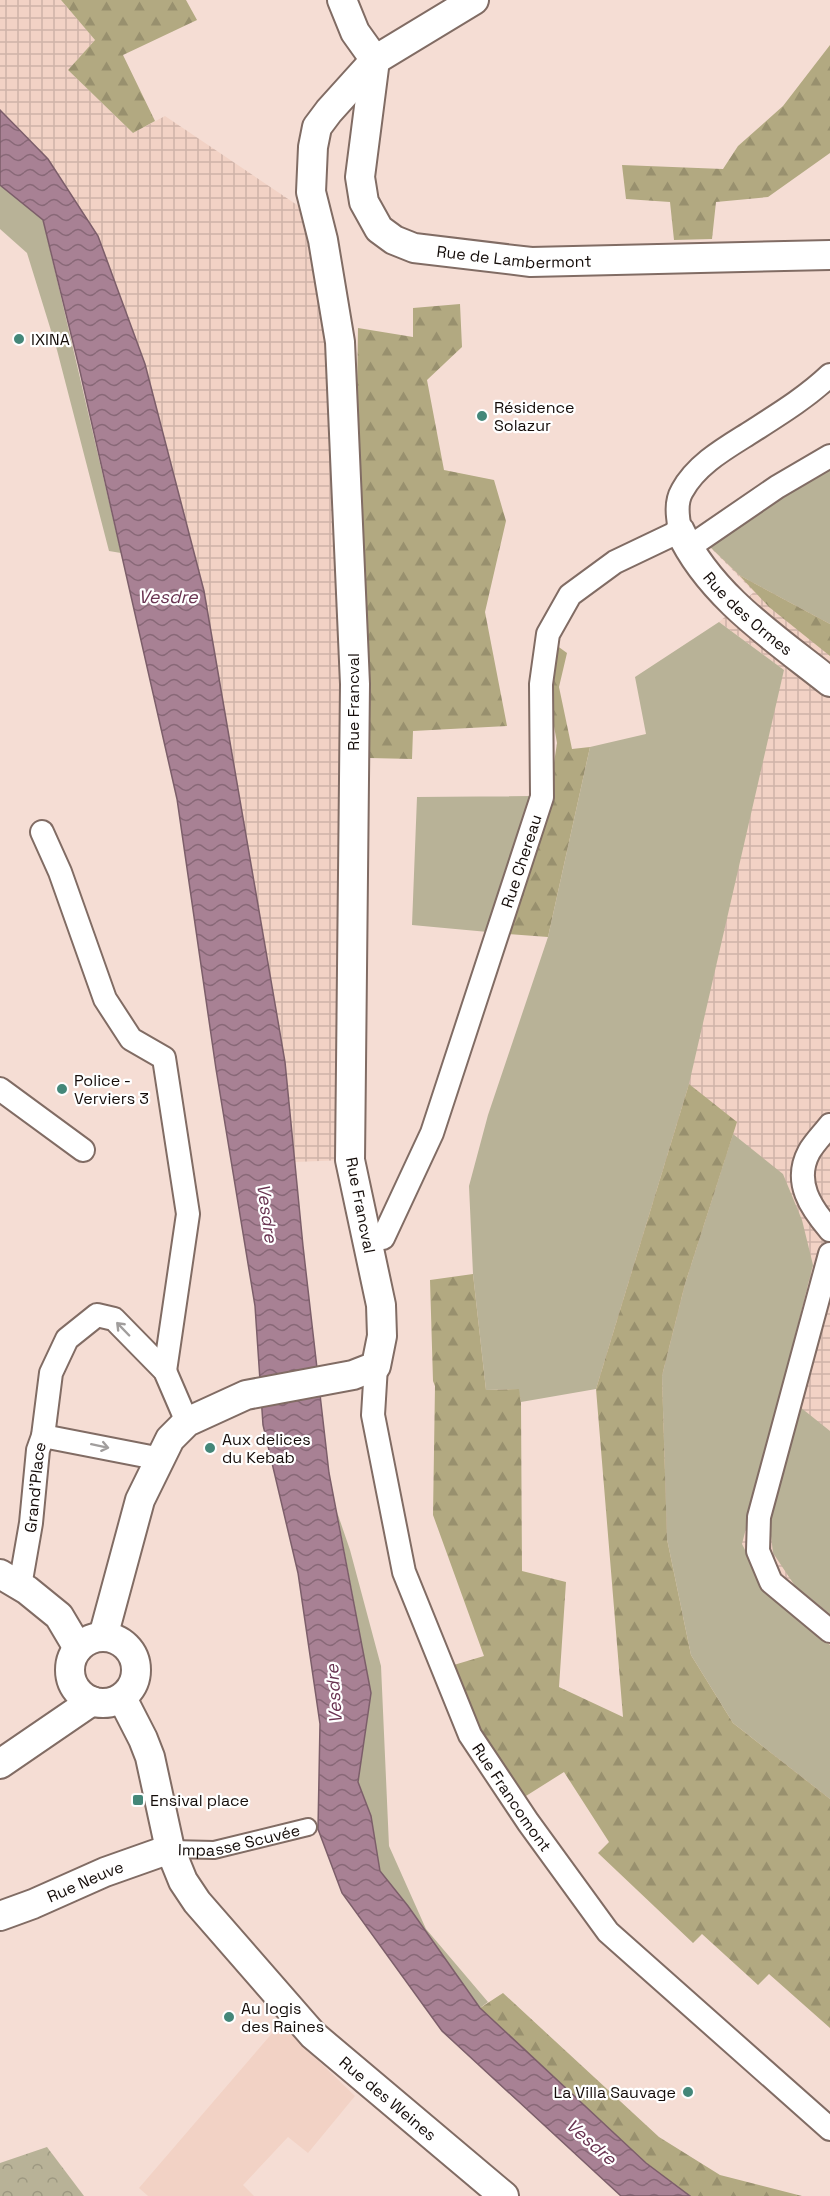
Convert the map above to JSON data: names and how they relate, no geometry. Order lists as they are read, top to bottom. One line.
{"streets":{"street":["Rue de Lambermont","Rue des Ormes","Rue Francval","Rue Chereau","Grand'Place","Rue Francomont","Impasse Scuvée","Rue Neuve","Rue des Weines"]},"crossings":[["Rue de Lambermont","Rue Francval"],["Rue des Ormes","Rue Chereau"],["Rue Francval","Rue Francomont"],["Impasse Scuvée","Rue Neuve"],["Impasse Scuvée","Rue des Weines"],["Rue Neuve","Rue des Weines"]],"water":["Vesdre"],"places":{"other":["IXINA","Résidence Solazur","Police - Verviers 3","Aux delices du Kebab","Au logis des Raines","La Villa Sauvage"],"transit":["Ensival place"]}}
